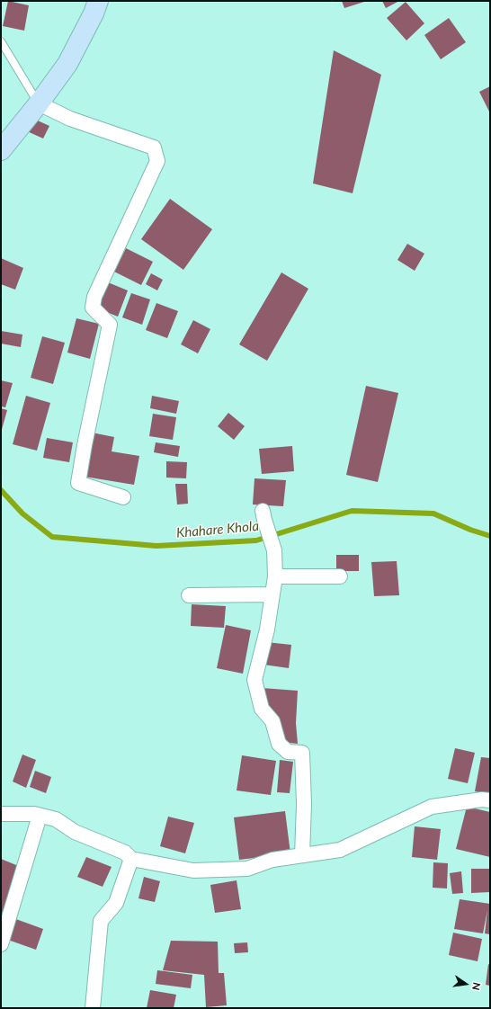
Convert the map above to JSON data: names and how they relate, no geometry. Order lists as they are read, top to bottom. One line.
{"water":["Khahare Khola"],"north":"right"}
